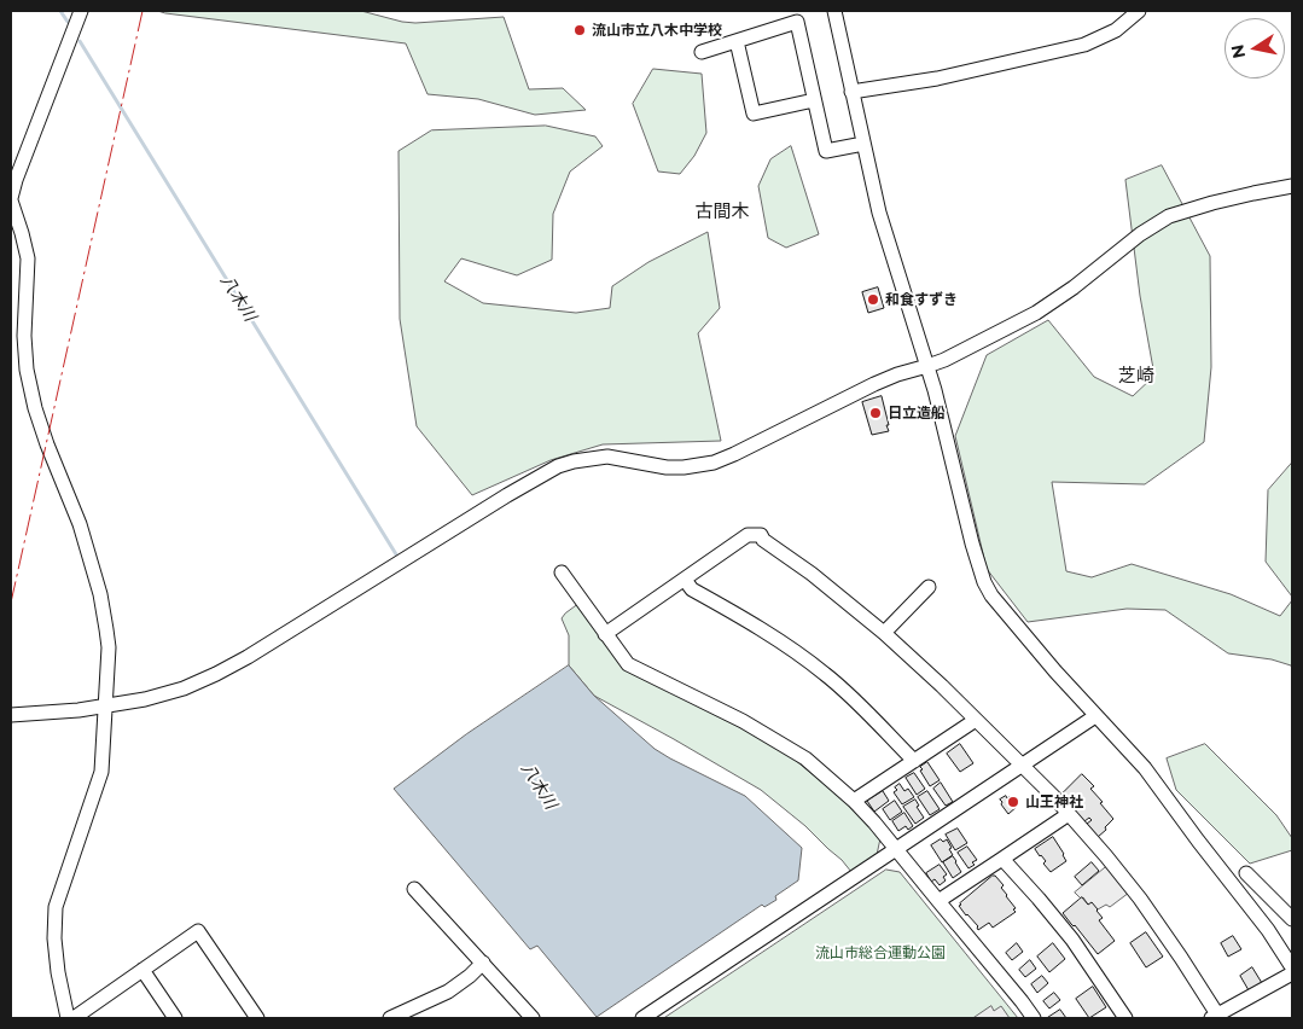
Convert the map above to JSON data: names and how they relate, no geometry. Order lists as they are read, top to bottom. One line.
{"districts":["古間木","芝崎"],"water":["八木川"],"parks":["流山市総合運動公園"],"places":["流山市立八木中学校","和食すずき","日立造船","山王神社"],"north":"left"}
